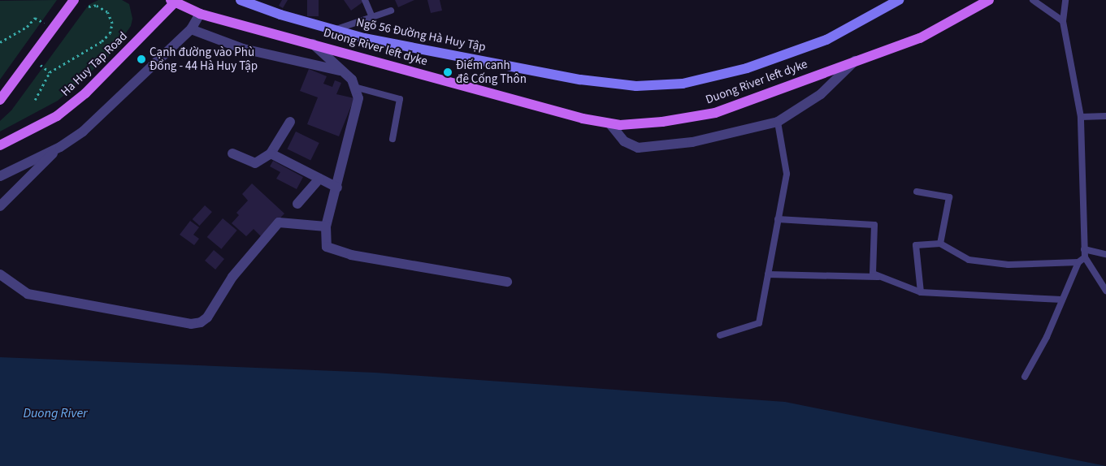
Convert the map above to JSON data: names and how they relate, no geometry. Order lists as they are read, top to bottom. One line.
{"streets":{"main road":["Duong River left dyke","Ha Huy Tap Road"],"street":["Ngõ 56 Đường Hà Huy Tập"]},"crossings":[["Duong River left dyke","Ha Huy Tap Road"]],"water":["Duong River"],"places":["Cạnh đường vào Phù Đổng - 44 Hà Huy Tập","Điếm canh đê Cống Thôn"]}
